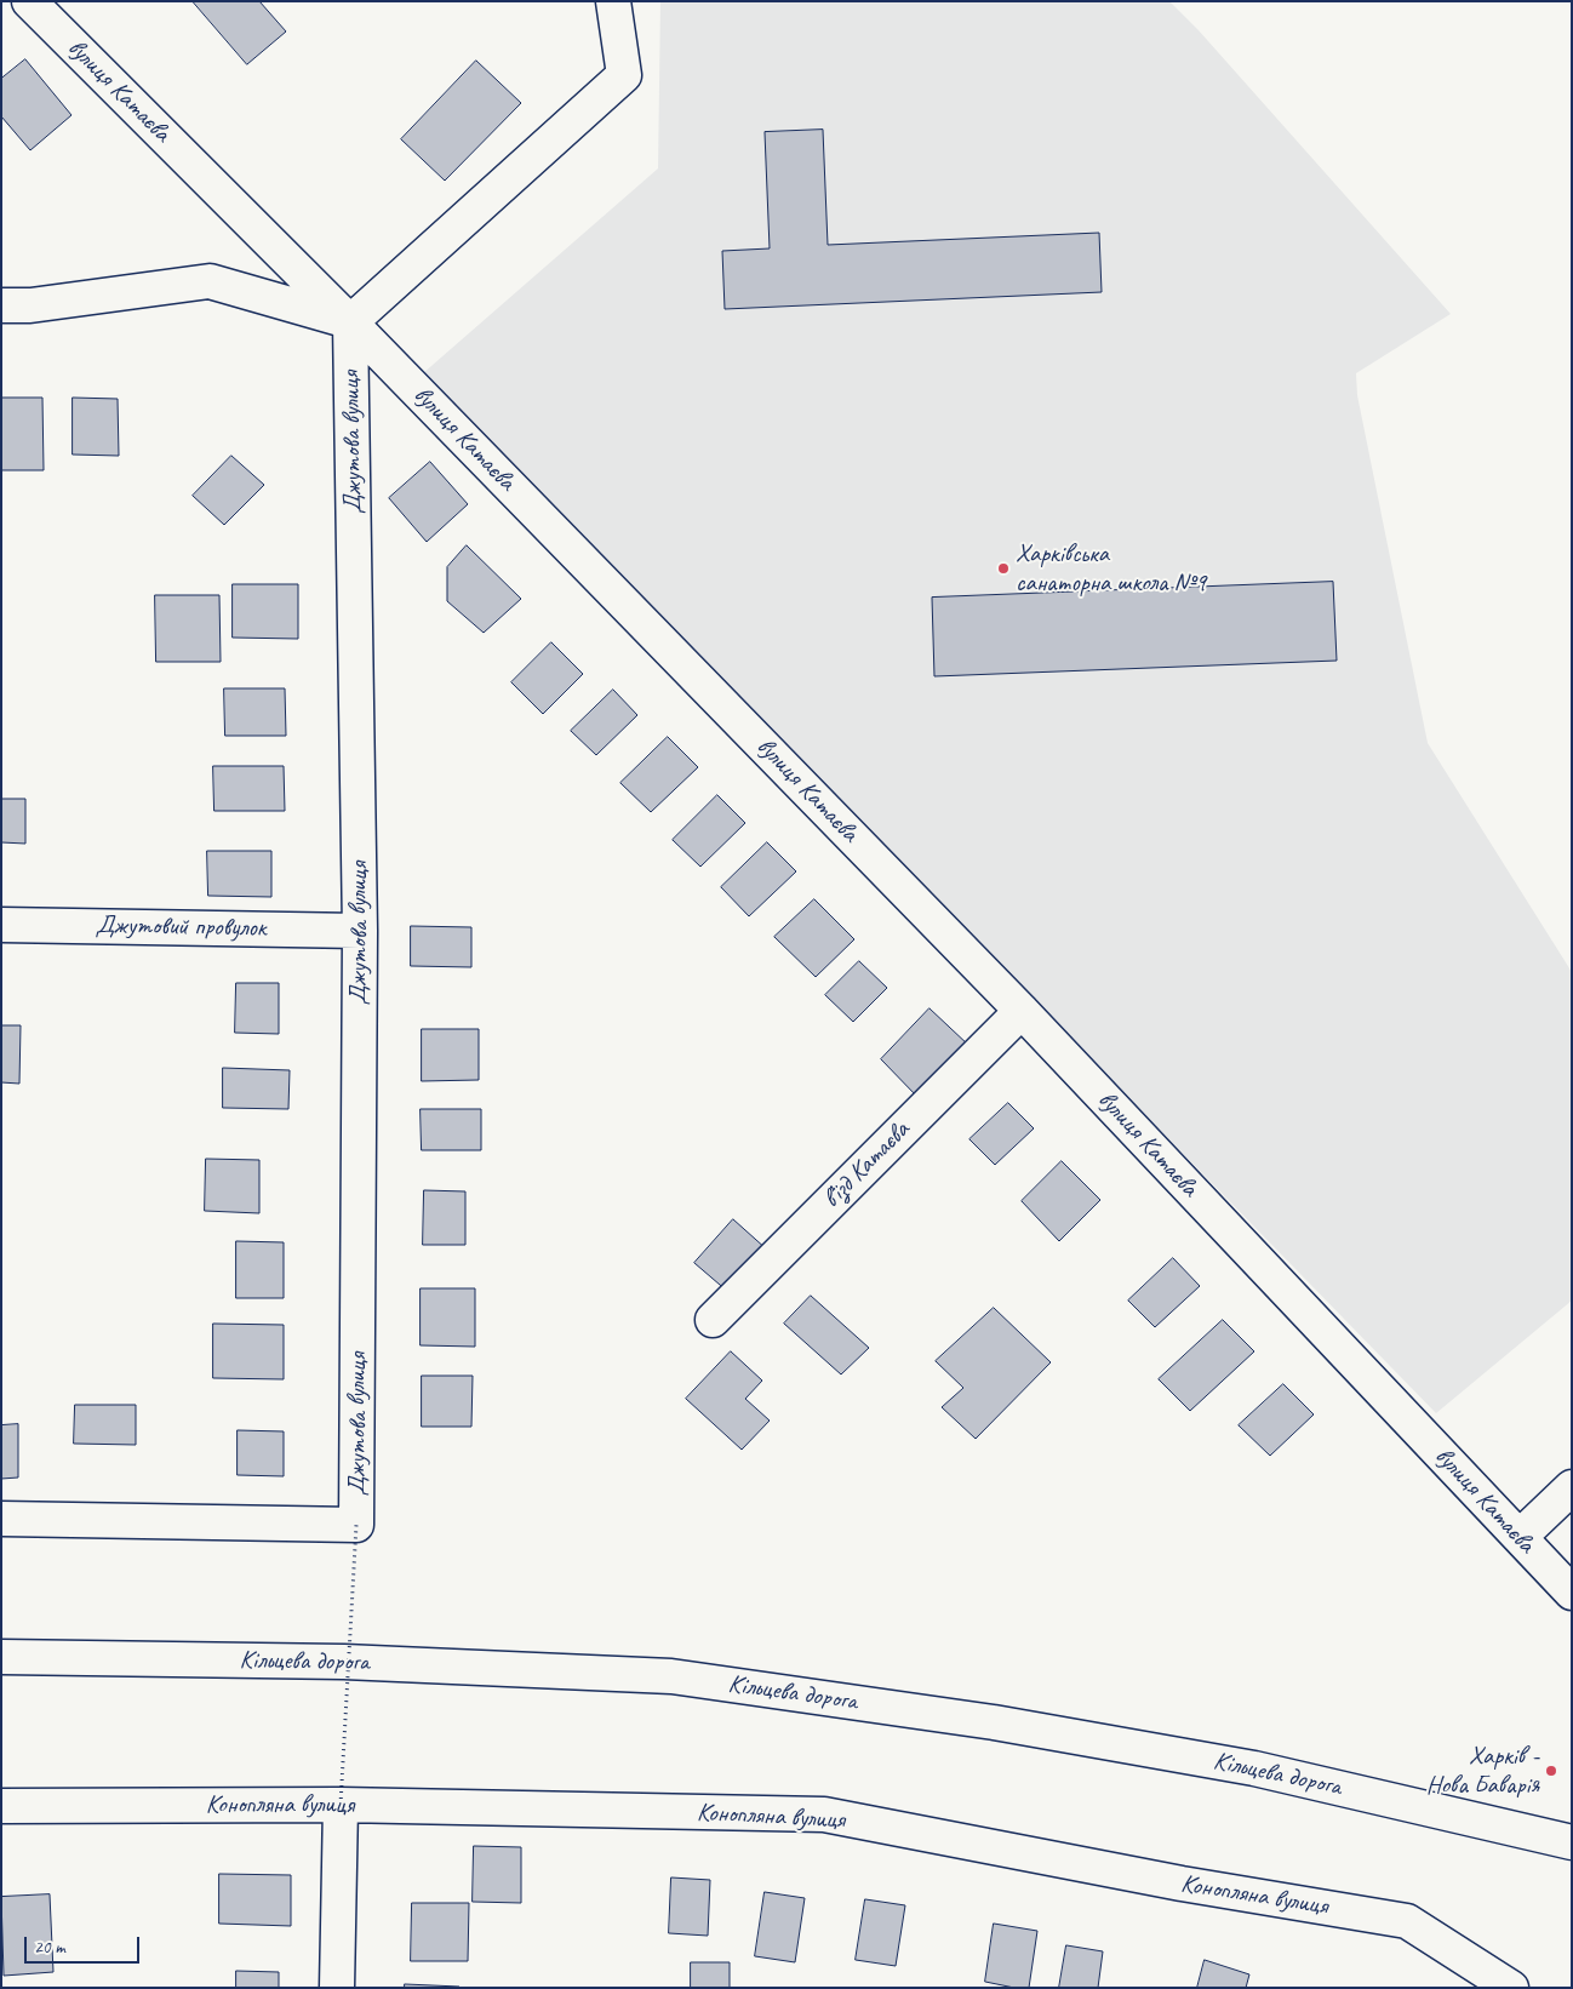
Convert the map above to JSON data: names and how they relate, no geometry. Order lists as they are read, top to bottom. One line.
{"streets":{"main road":["вулиця Катаєва","Джутова вулиця","Джутовий провулок","в’їзд Катаєва","Кільцева дорога","Конопляна вулиця"]},"crossings":[["вулиця Катаєва","Джутова вулиця"],["вулиця Катаєва","в’їзд Катаєва"],["Джутова вулиця","Джутовий провулок"],["Джутова вулиця","Конопляна вулиця"]],"places":["Харківська санаторна школа №9","Харків - Нова Баварія"],"scale_bar":"20 m"}
